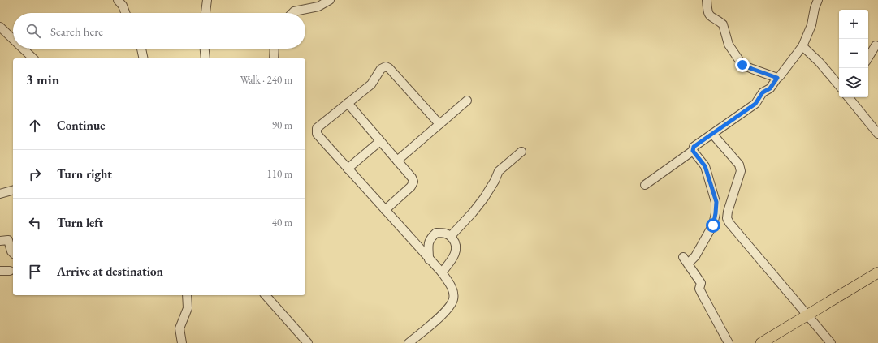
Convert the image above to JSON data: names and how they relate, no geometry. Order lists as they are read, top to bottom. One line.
{"page":{"map_buttons":["+","−"],"search":"Search here","heading":["3 min","Walk · 240 m"],"list":[["Continue","90 m"],["Turn right","110 m"],["Turn left","40 m"],"Arrive at destination"]}}
